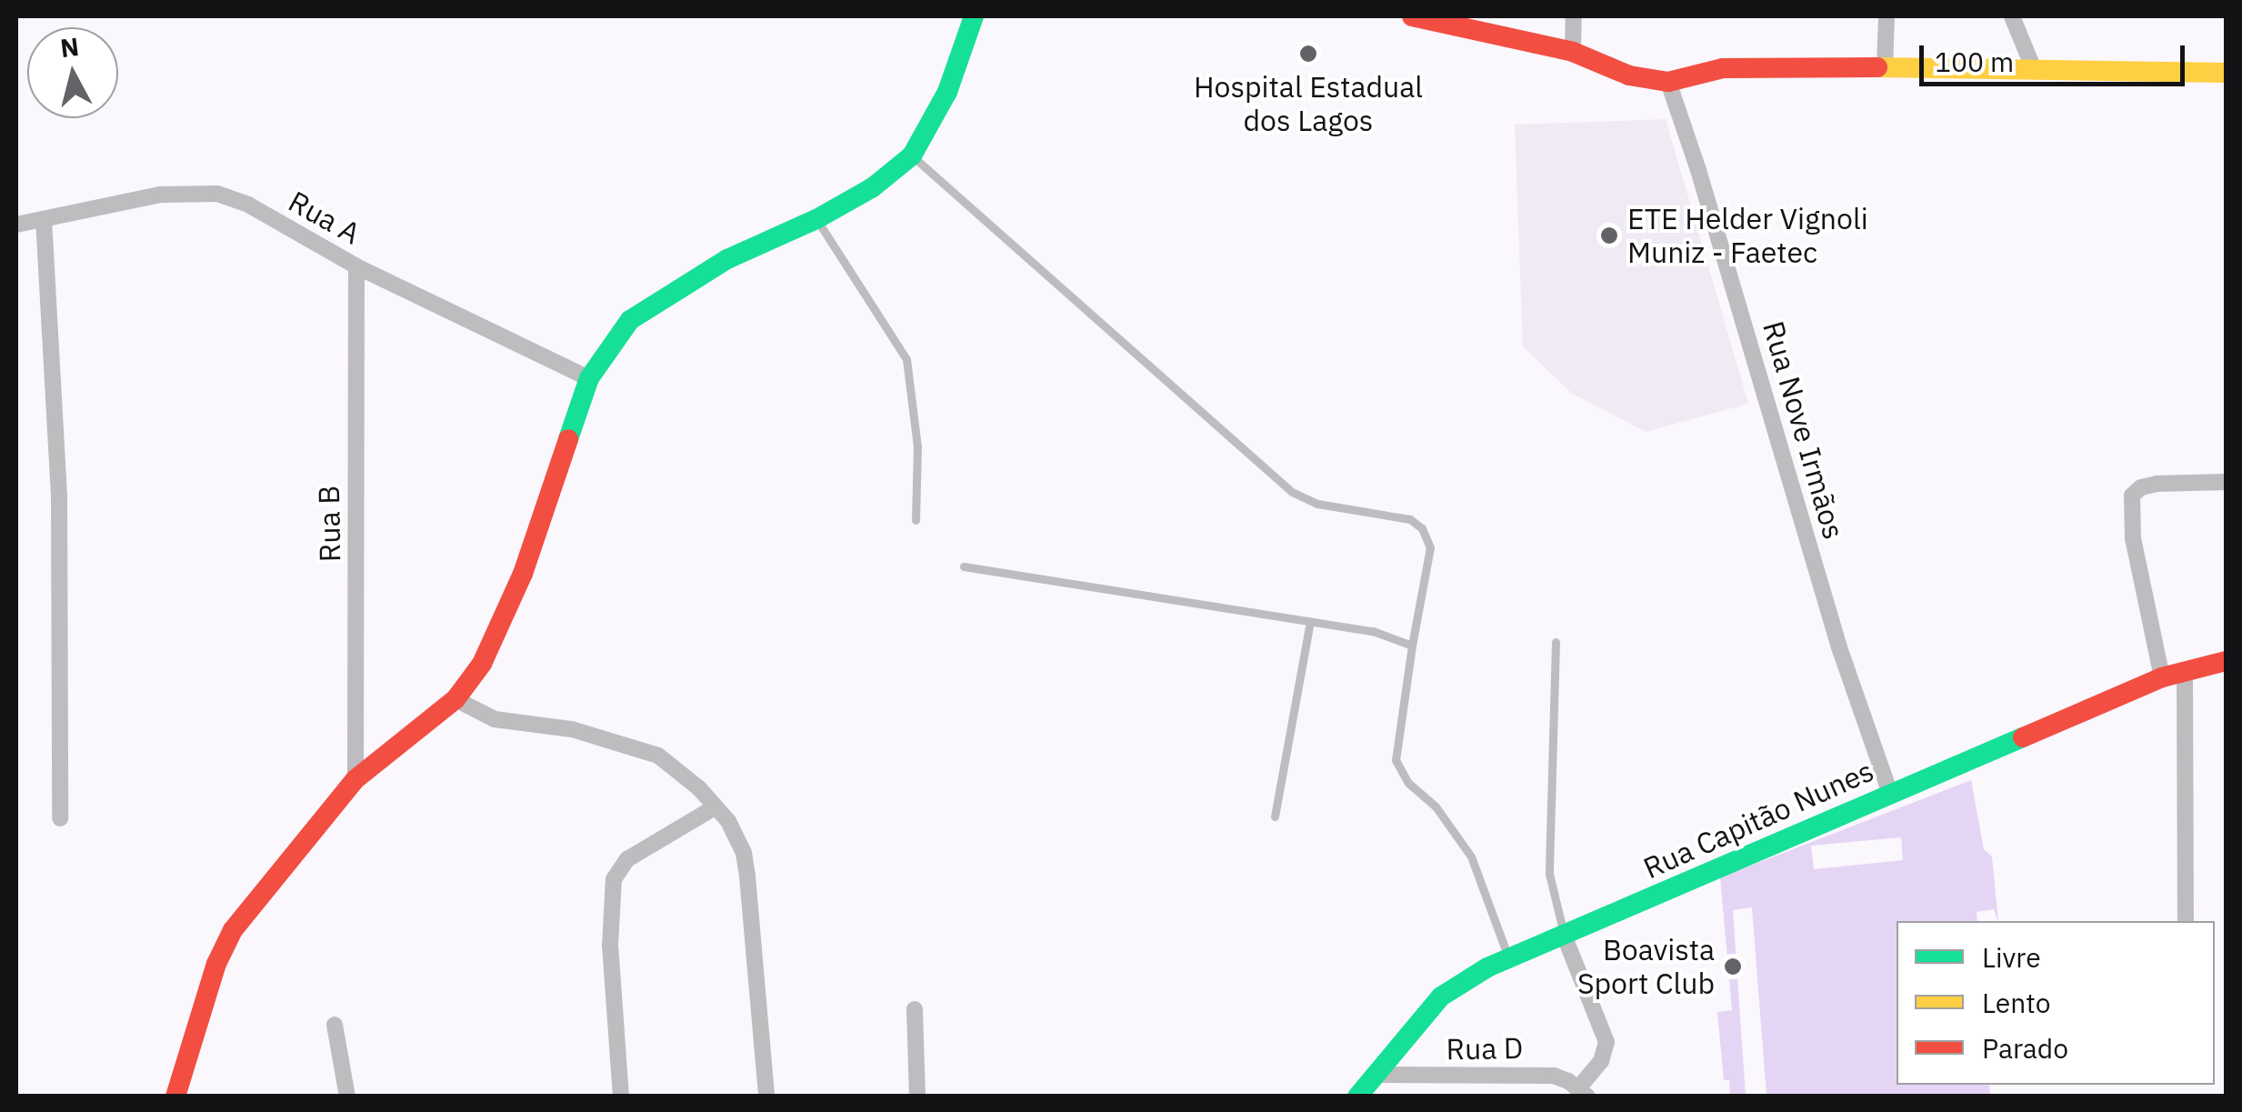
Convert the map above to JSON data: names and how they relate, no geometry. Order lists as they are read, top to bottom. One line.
{"streets":{"street":["Rua A","Rua Nove Irmãos","Rua B","Rua Capitão Nunes","Rua D"]},"crossings":[["Rua A","Rua B"],["Rua Nove Irmãos","Rua Capitão Nunes"],["Rua Capitão Nunes","Rua D"]],"places":["Hospital Estadual dos Lagos","ETE Helder Vignoli Muniz - Faetec","Boavista Sport Club"],"legend":["Livre","Lento","Parado"],"scale_bar":"100 m","north":"top"}
